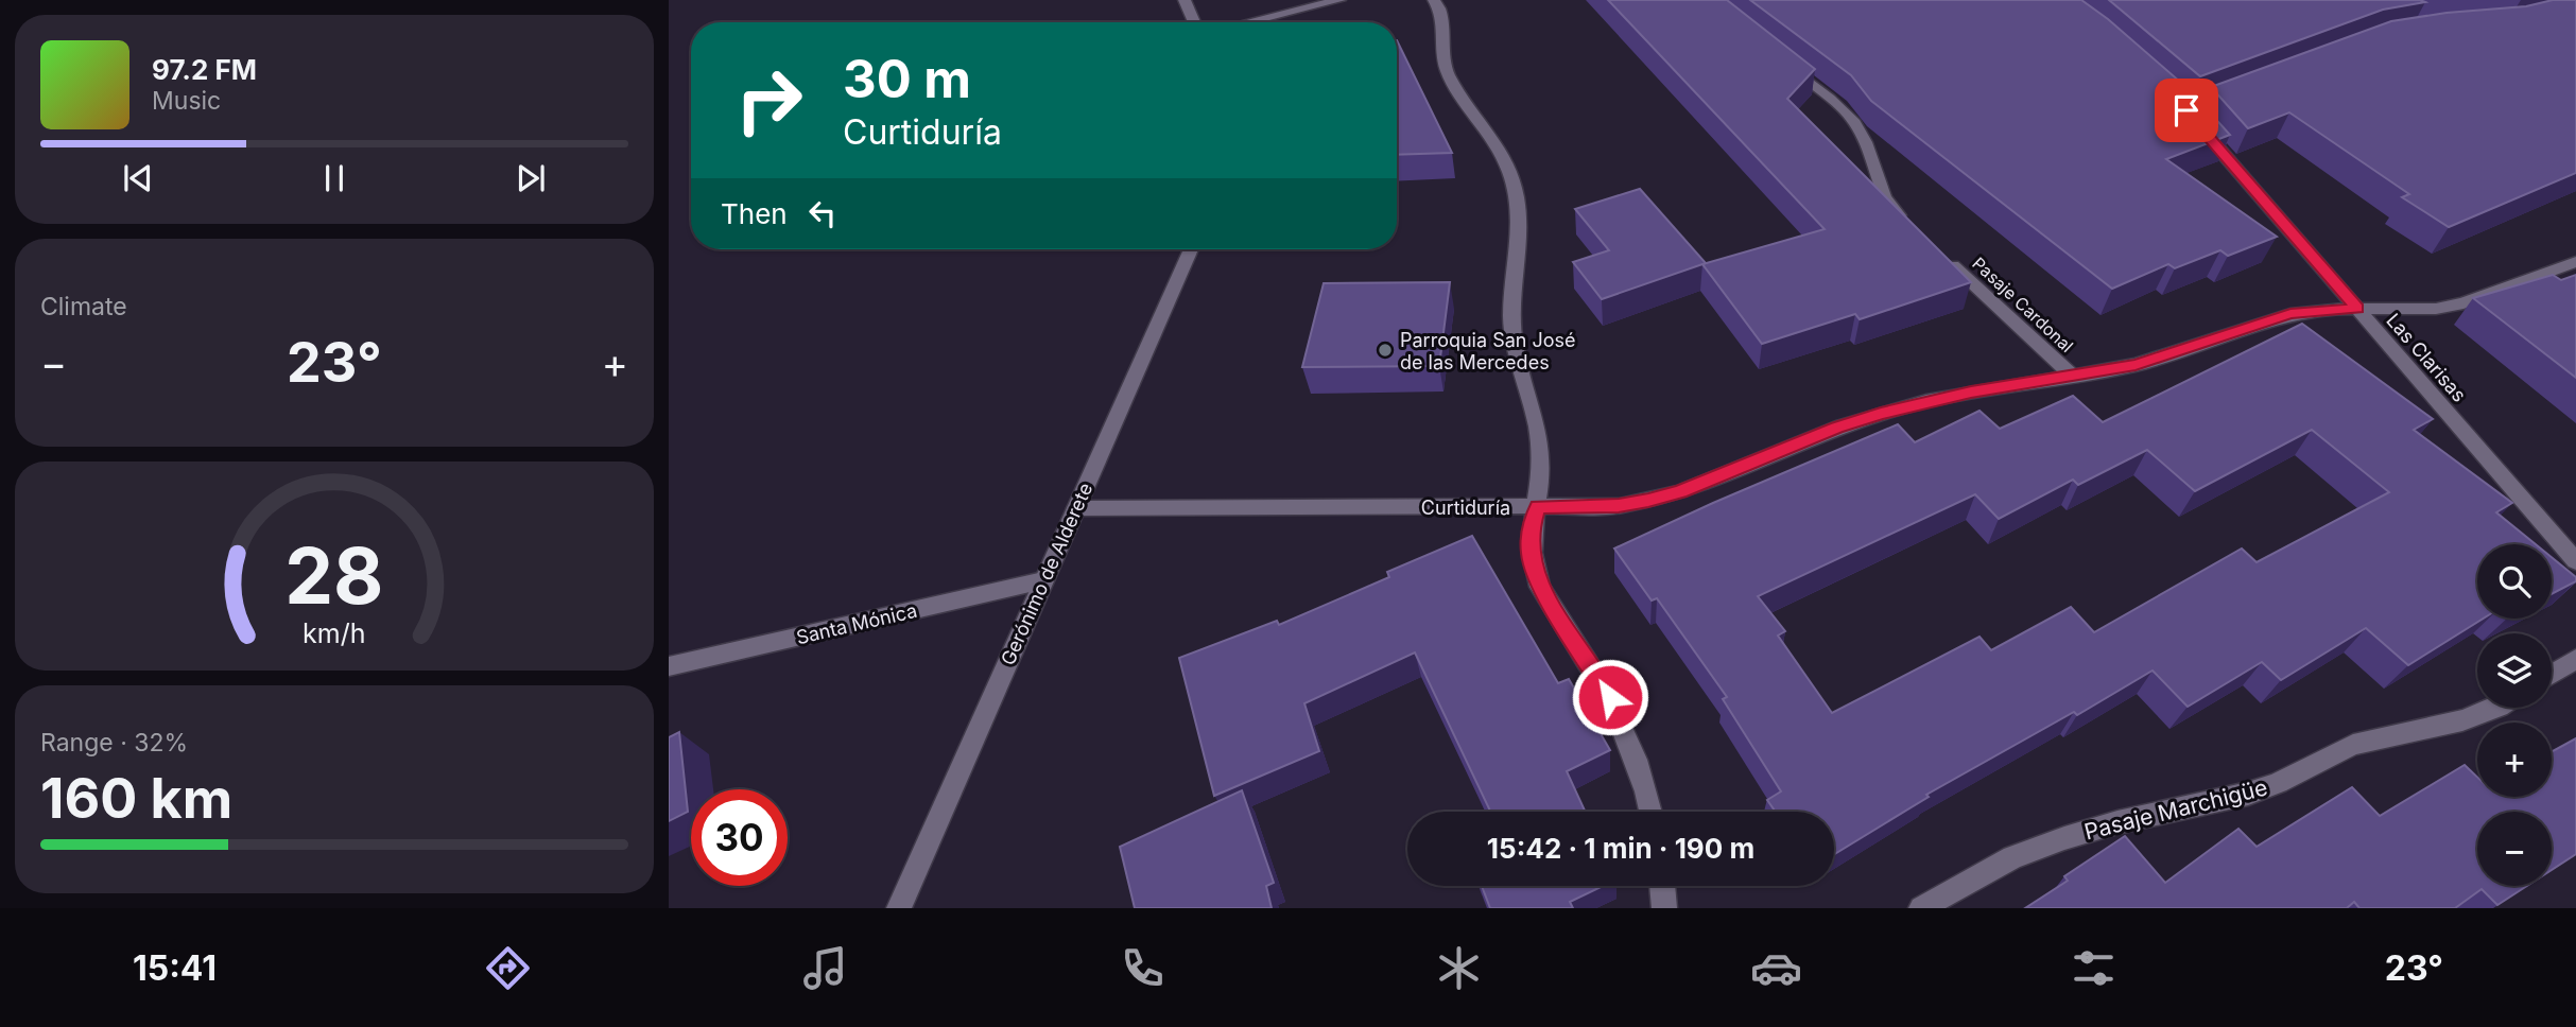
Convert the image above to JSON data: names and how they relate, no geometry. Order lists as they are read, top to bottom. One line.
{"streets":{"street":["Pasaje Cardonal","Las Clarisas","Curtiduría","Gerónimo de Alderete","Santa Mónica","Pasaje Marchigüe"]},"crossings":[["Pasaje Cardonal","Curtiduría"],["Las Clarisas","Curtiduría"],["Curtiduría","Gerónimo de Alderete"],["Gerónimo de Alderete","Santa Mónica"]],"places":["Parroquia San José de las Mercedes"],"page":{"turn":["30 m","Curtiduría"],"song":["97.2 FM","Music"],"then":"Then","tile":["Climate",["Range · 32%","160 km"]],"heat":["−","23°","+"],"map_buttons":["+","−"],"limit":"30","trip":"15:42 · 1 min · 190 m","tabs":["15:41","23°"],"gauge":["28","km/h"]}}
